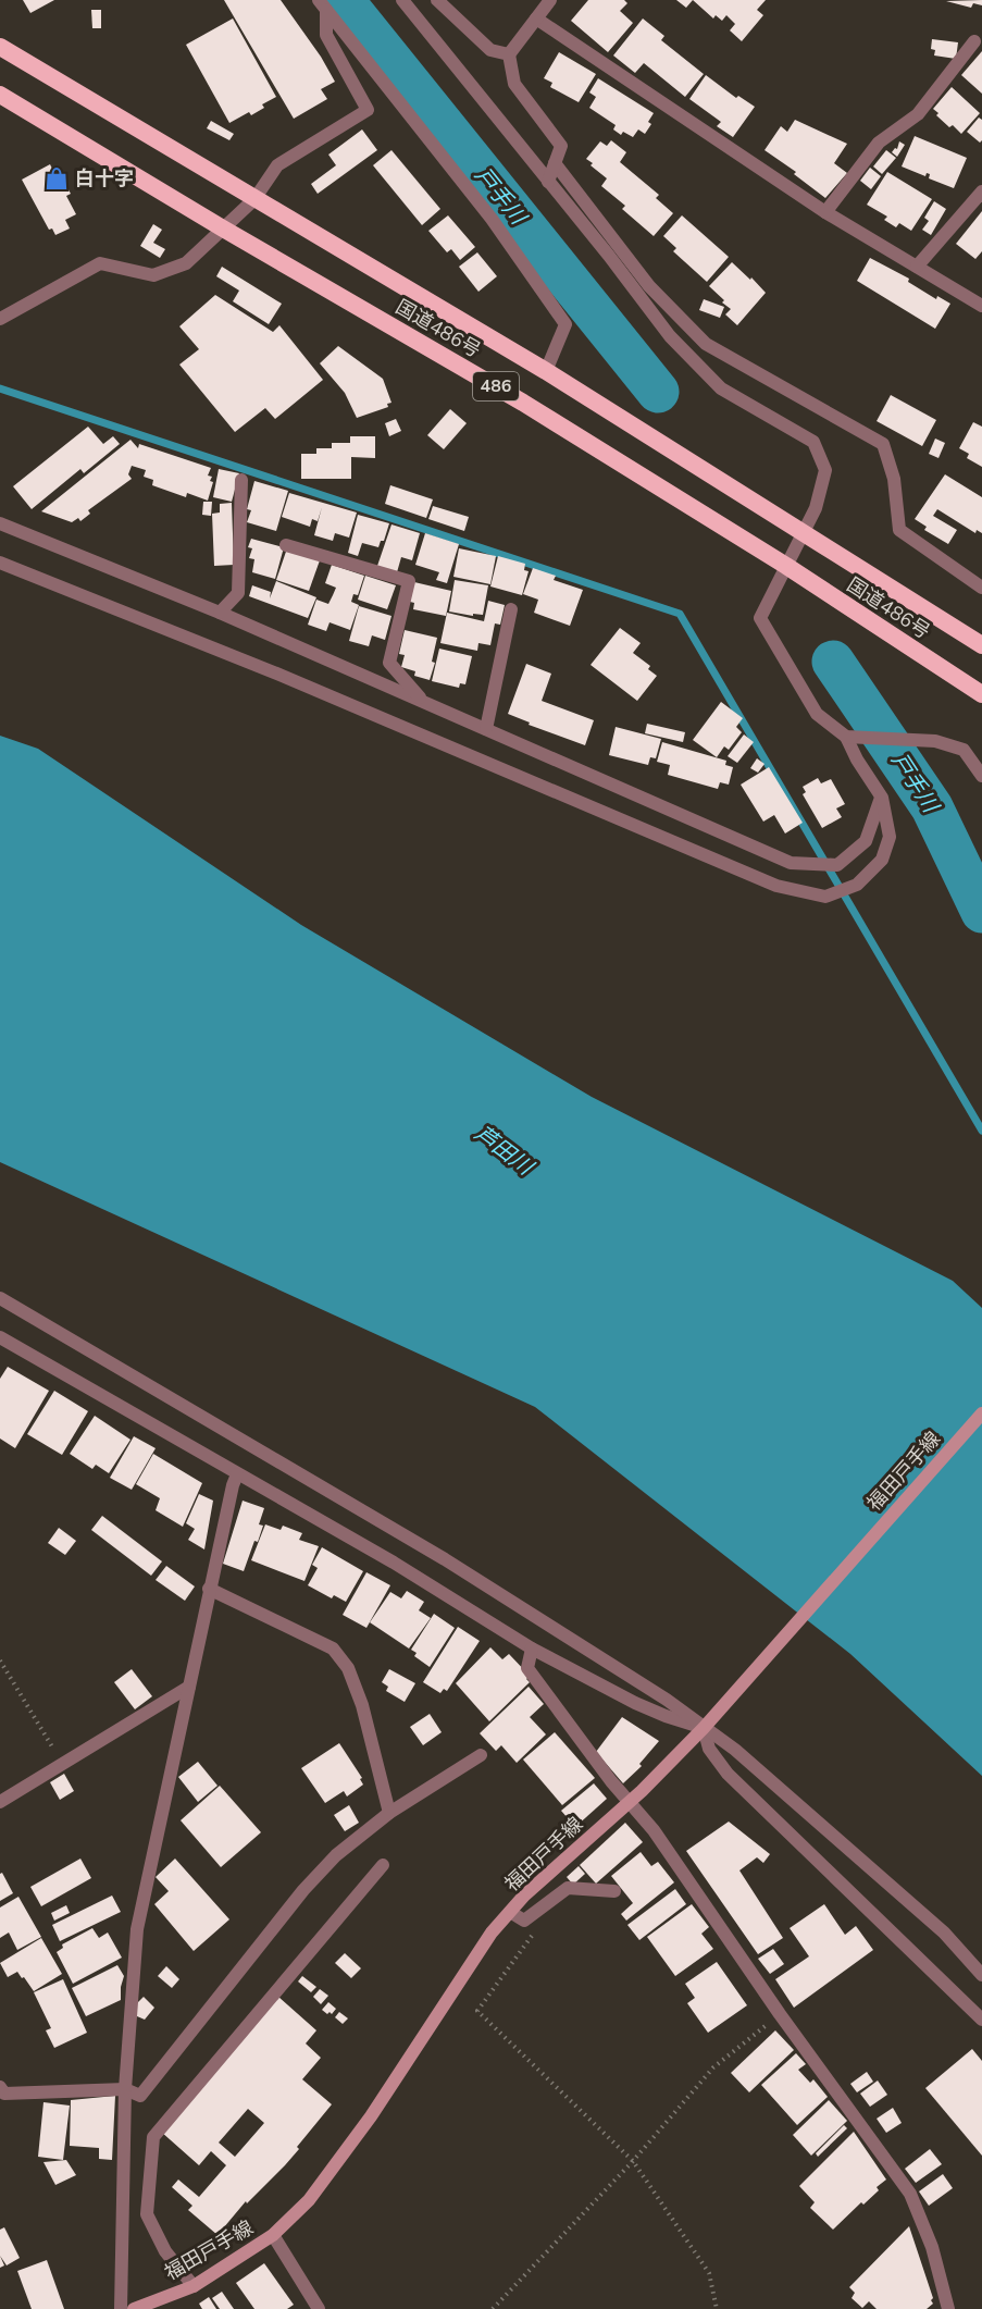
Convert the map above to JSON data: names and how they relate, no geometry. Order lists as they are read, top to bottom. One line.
{"streets":{"highway":["国道486号","486"],"main road":["福田戸手線"]},"water":["戸手川","芦田川"],"places":{"shop":["白十字"]}}
